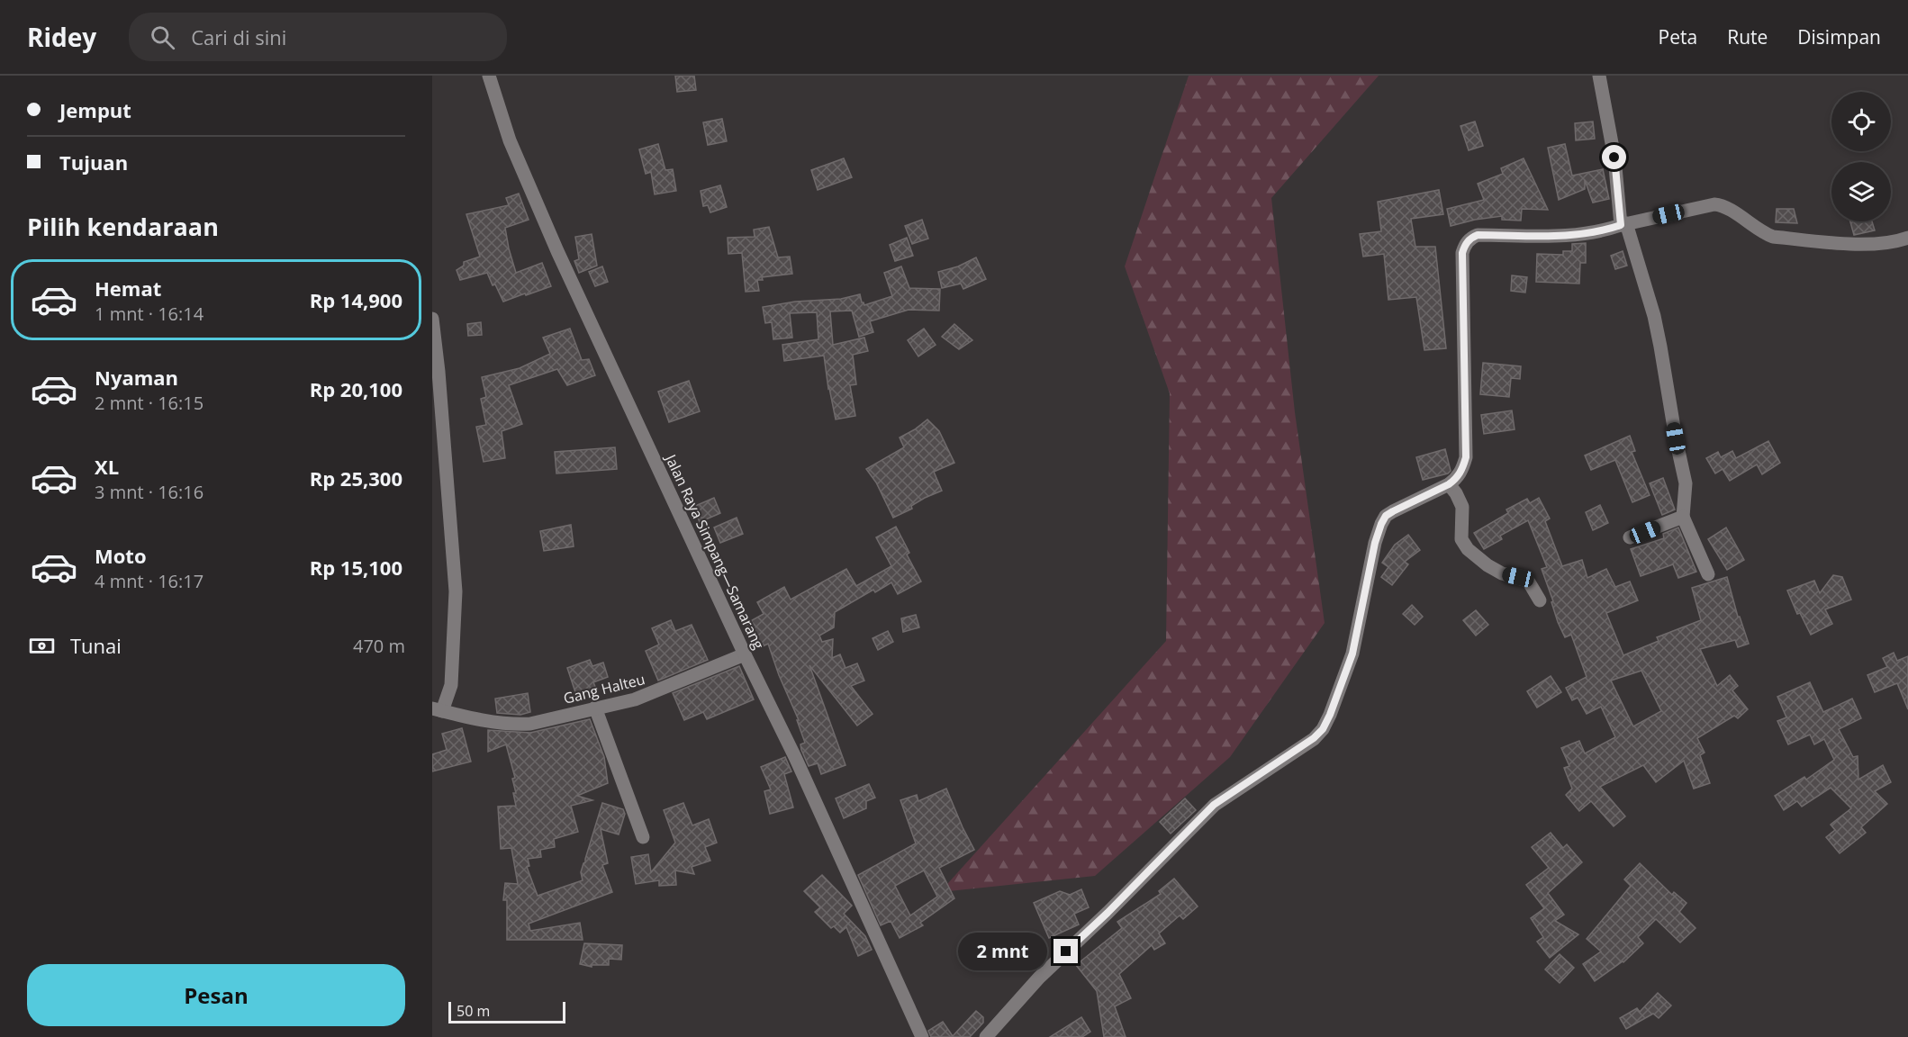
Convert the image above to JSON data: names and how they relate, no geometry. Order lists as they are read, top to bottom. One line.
{"streets":{"street":["Jalan Raya Simpang—Samarang","Gang Halteu"]},"crossings":[["Jalan Raya Simpang—Samarang","Gang Halteu"]],"scale_bar":"50 m","page":{"header":"Ridey","search":"Cari di sini","nav":["Peta","Rute","Disimpan"],"banner":["Jemput","Tujuan"],"heading":"Pilih kendaraan","list":[{"name":"Hemat","note":"1 mnt · 16:14","value":"Rp 14,900"},{"name":"Nyaman","note":"2 mnt · 16:15","value":"Rp 20,100"},{"name":"XL","note":"3 mnt · 16:16","value":"Rp 25,300"},{"name":"Moto","note":"4 mnt · 16:17","value":"Rp 15,100"}],"pay":["Tunai","470 m"],"bubble":"2 mnt","buttons":"Pesan","scale":"50 m"}}
